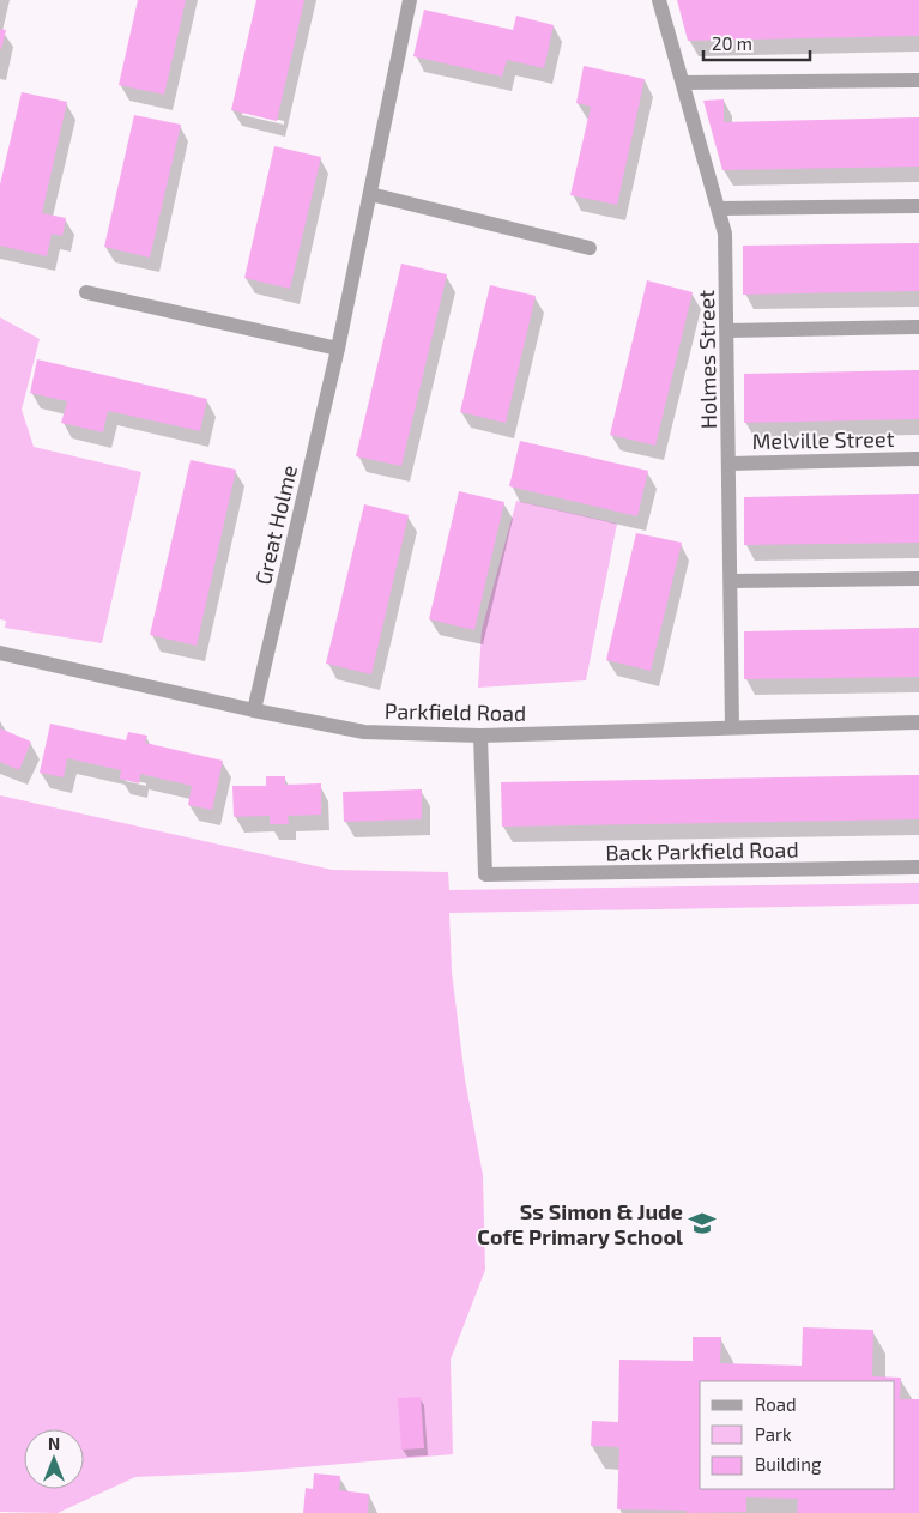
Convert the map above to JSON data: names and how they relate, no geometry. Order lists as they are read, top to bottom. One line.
{"streets":{"street":["Holmes Street","Melville Street","Great Holme","Parkfield Road","Back Parkfield Road"]},"crossings":[["Holmes Street","Melville Street"],["Holmes Street","Parkfield Road"],["Great Holme","Parkfield Road"],["Parkfield Road","Back Parkfield Road"]],"places":{"school or university":["Ss Simon & Jude CofE Primary School"]},"legend":["Road","Park","Building"],"scale_bar":"20 m","north":"top"}
